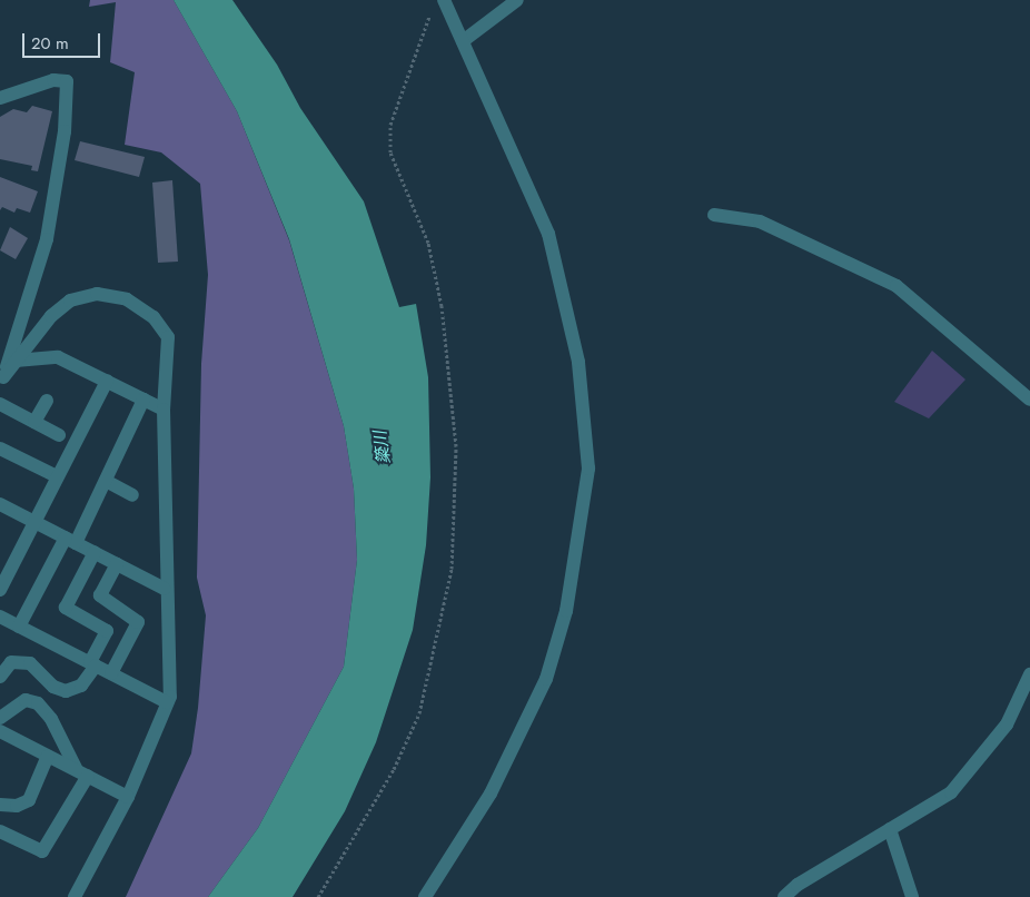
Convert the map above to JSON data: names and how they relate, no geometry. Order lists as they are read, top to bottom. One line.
{"water":["簗川"],"scale_bar":"20 m"}
